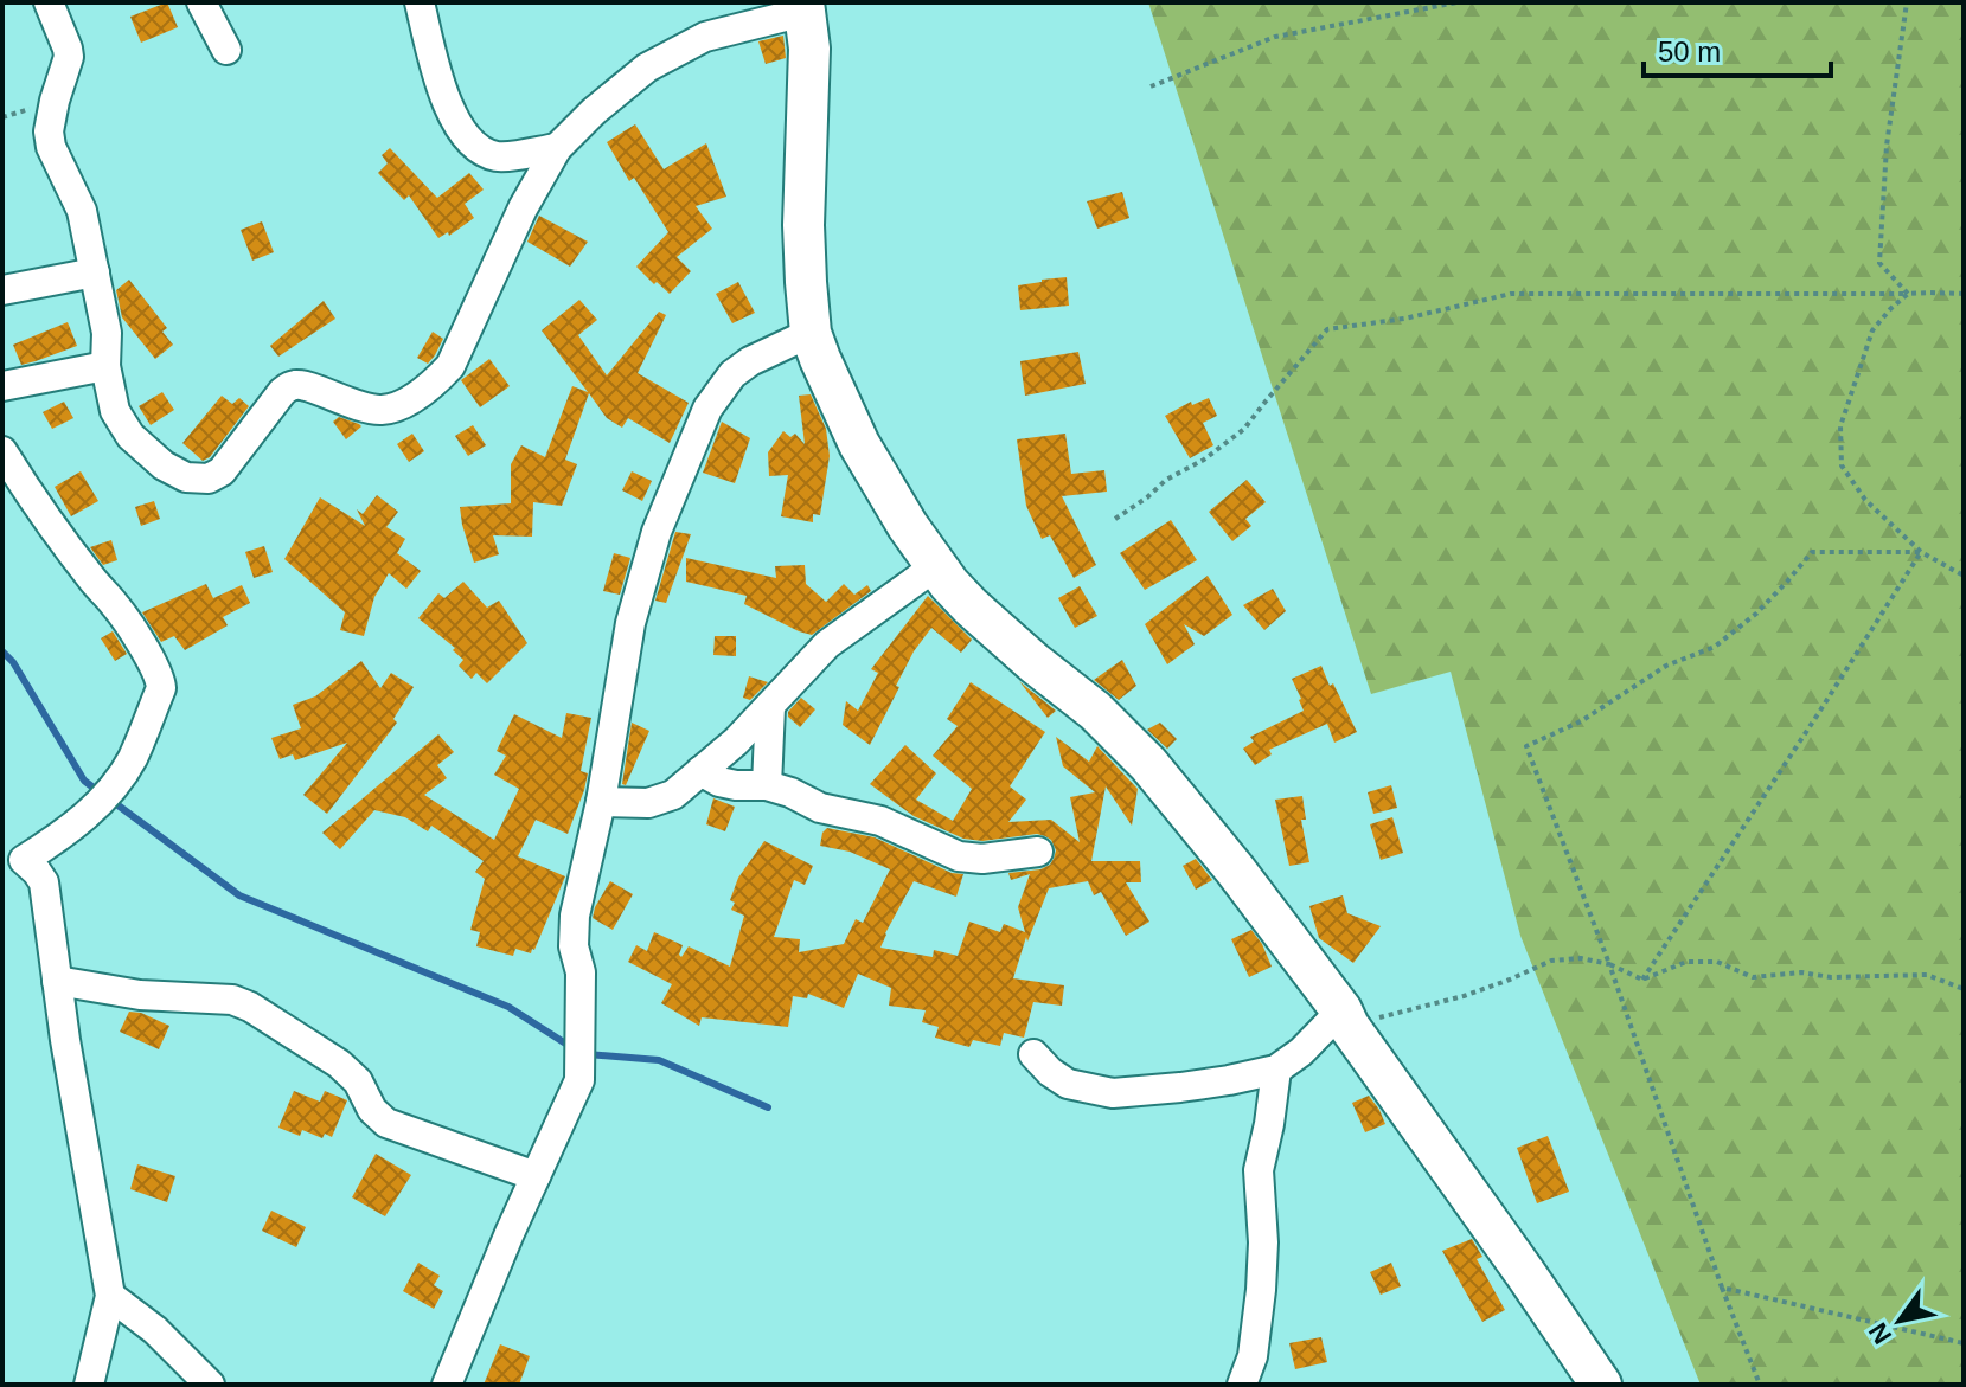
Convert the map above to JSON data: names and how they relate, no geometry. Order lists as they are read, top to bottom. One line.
{"scale_bar":"50 m","north":"bottom left"}
